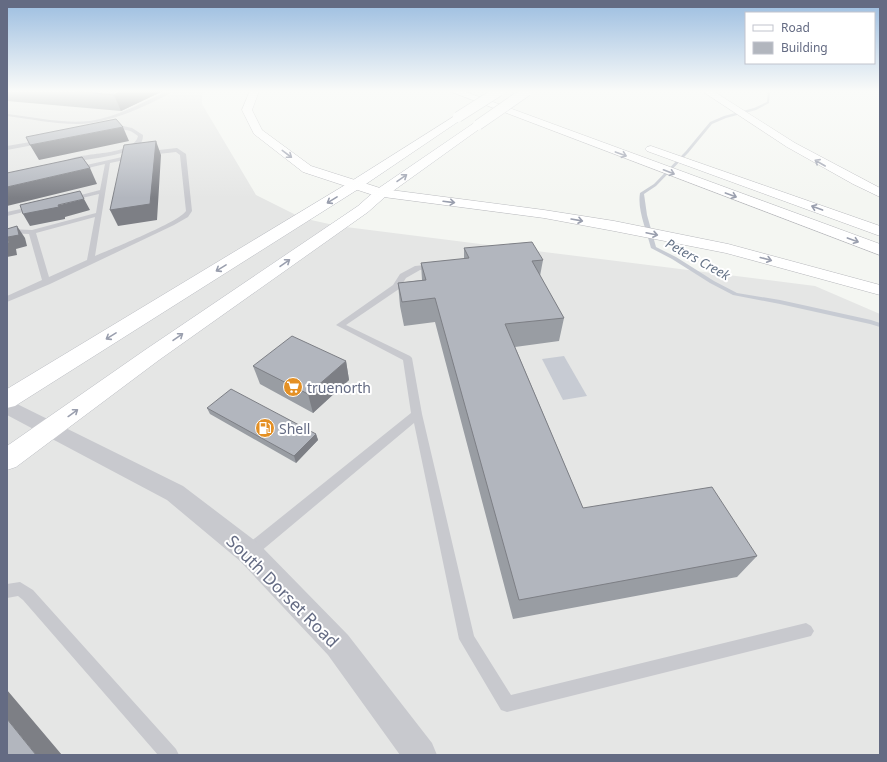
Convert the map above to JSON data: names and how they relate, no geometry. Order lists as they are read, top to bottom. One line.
{"streets":{"street":["South Dorset Road"]},"water":["Peters Creek"],"places":{"supermarket":["truenorth"],"fuel station":["Shell"]},"legend":["Road","Building"]}
